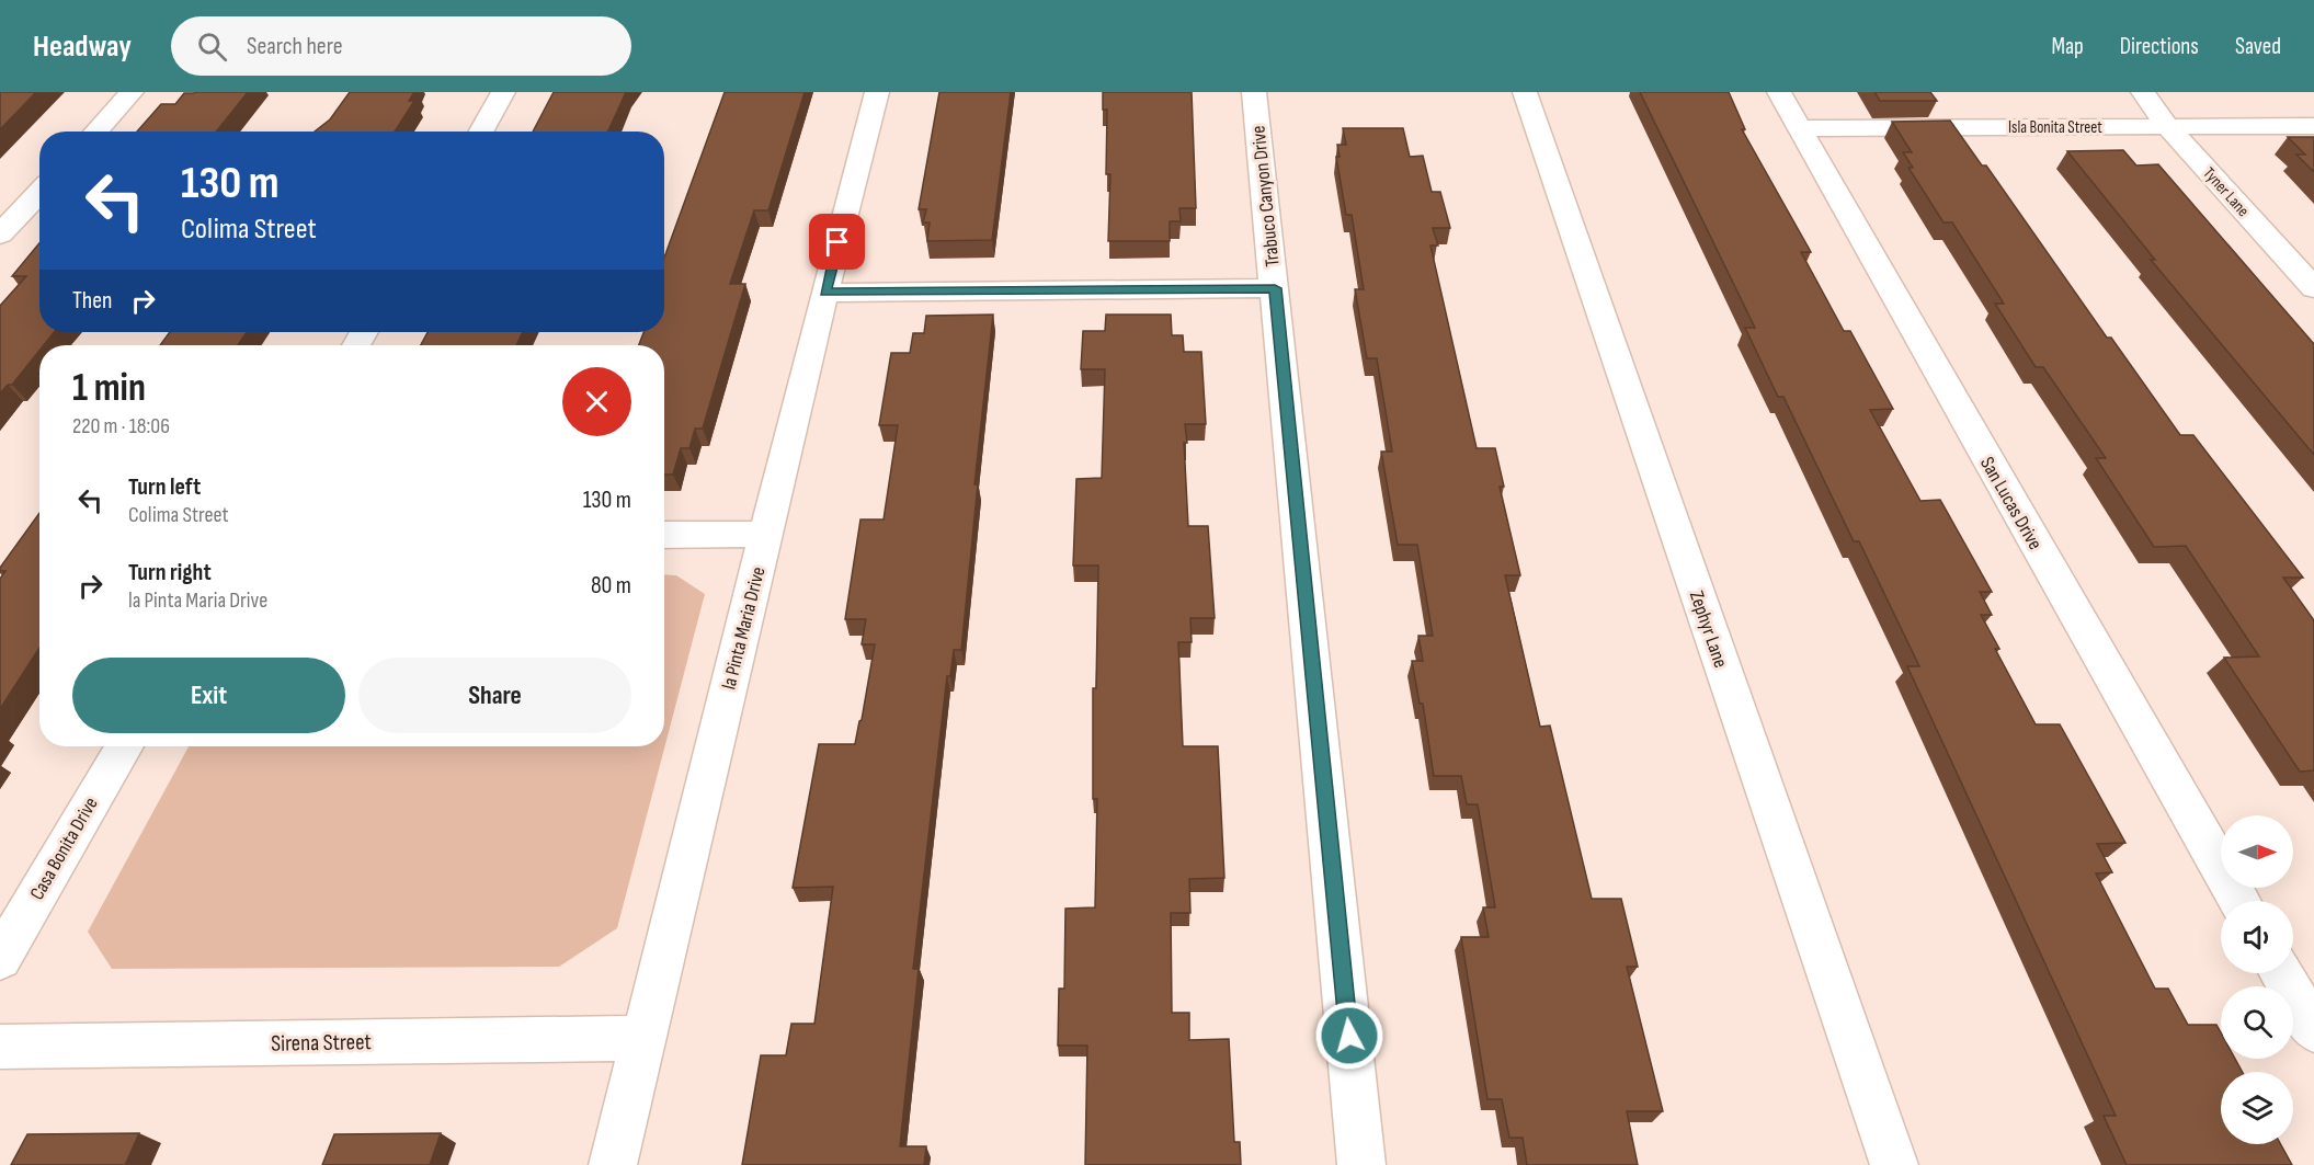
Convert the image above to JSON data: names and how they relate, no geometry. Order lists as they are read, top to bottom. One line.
{"streets":{"street":["Isla Bonita Street","Tyner Lane","Trabuco Canyon Drive","San Lucas Drive","la Pinta Maria Drive","Zephyr Lane","Casa Bonita Drive","Sirena Street"]},"crossings":[["Isla Bonita Street","Tyner Lane"],["Isla Bonita Street","San Lucas Drive"],["la Pinta Maria Drive","Sirena Street"]],"north":"right","page":{"header":"Headway","search":"Search here","nav":["Map","Directions","Saved"],"turn":["130 m","Colima Street"],"then":"Then","heading":["1 min","220 m · 18:06"],"list":[{"name":"Turn left","note":"Colima Street","value":"130 m"},{"name":"Turn right","note":"la Pinta Maria Drive","value":"80 m"}],"buttons":["Exit","Share"]}}
